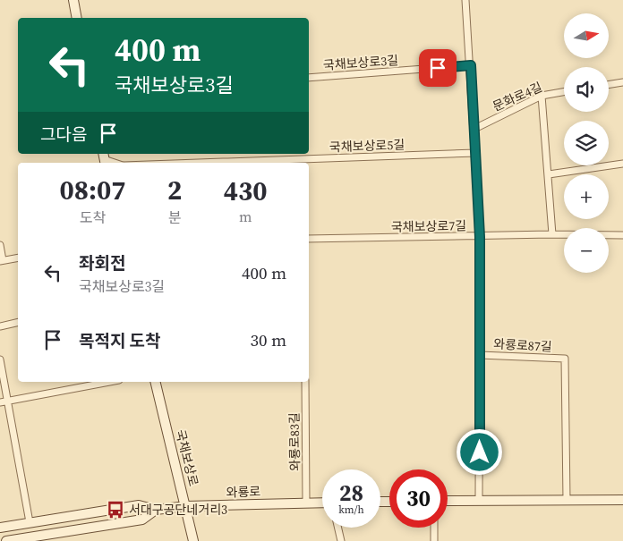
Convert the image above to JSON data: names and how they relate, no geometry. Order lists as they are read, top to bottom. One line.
{"streets":{"main road":["국채보상로","와룡로"],"street":["국채보상로3길","문화로4길","국채보상로5길","국채보상로7길","와룡로87길","와룡로83길"]},"crossings":[["국채보상로3길","와룡로87길"],["문화로4길","와룡로87길"],["국채보상로5길","와룡로87길"],["국채보상로7길","와룡로87길"],["와룡로83길","와룡로"],["국채보상로","와룡로"]],"places":{"bus stop":["서대구공단네거리3"]},"north":"right","page":{"map_buttons":["+","−"],"turn":["400 m","국채보상로3길"],"then":"그다음","eta":["08:07","도착","2","분","430","m"],"list":[{"name":"좌회전","note":"국채보상로3길","value":"400 m"},{"name":"목적지 도착","value":"30 m"}],"speed":"28 km/h","limit":"30"}}
